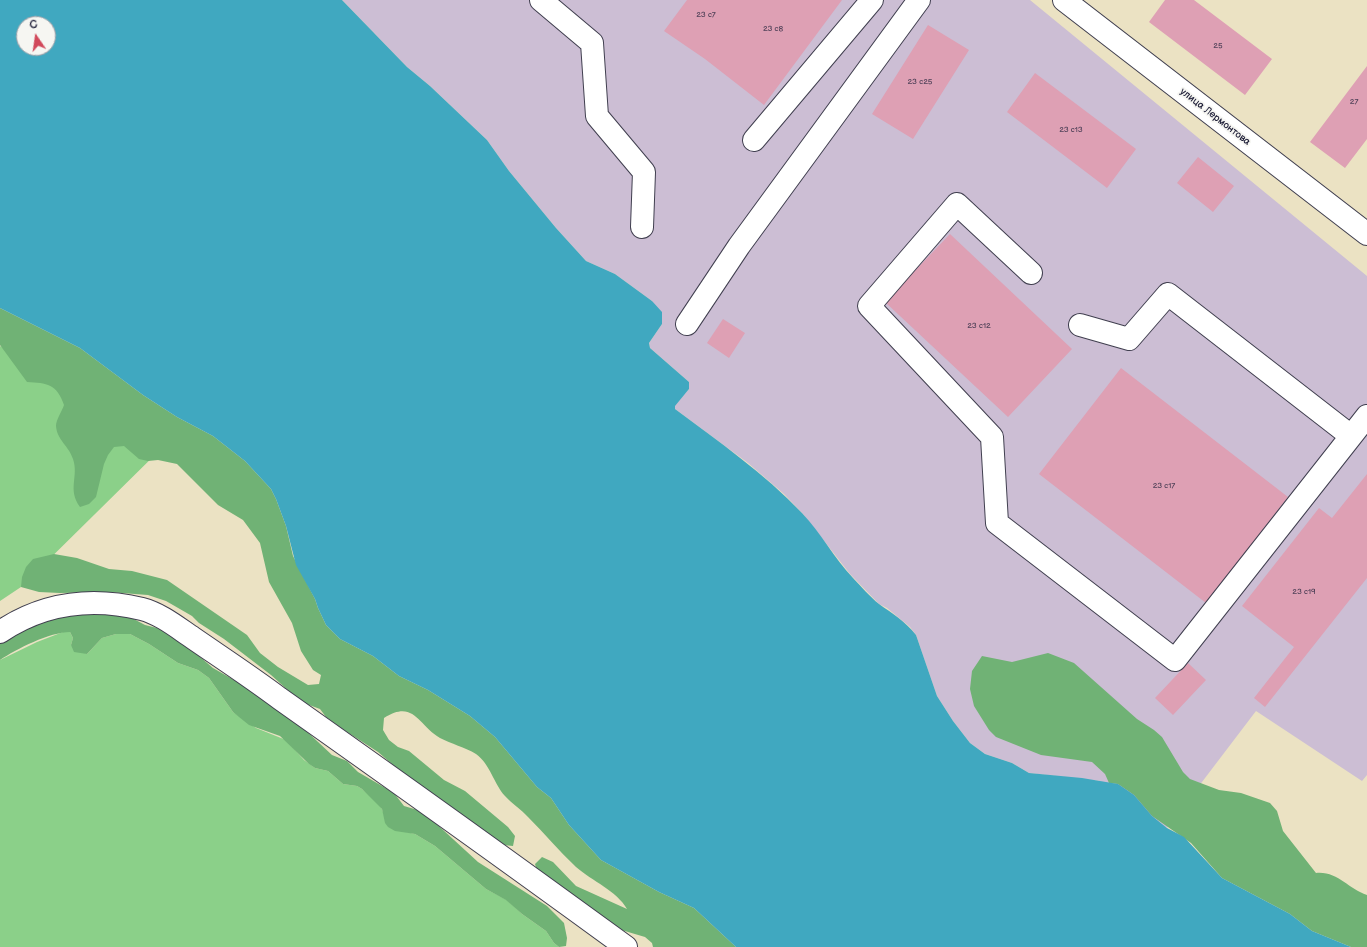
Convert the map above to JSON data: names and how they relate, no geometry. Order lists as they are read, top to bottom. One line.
{"streets":{"street":["улица Лермонтова"]},"house_numbers":["23 с7","23 с8","25","23 с25","27","23 с13","23 с12","23 с17","23 с19"],"north":"top"}
